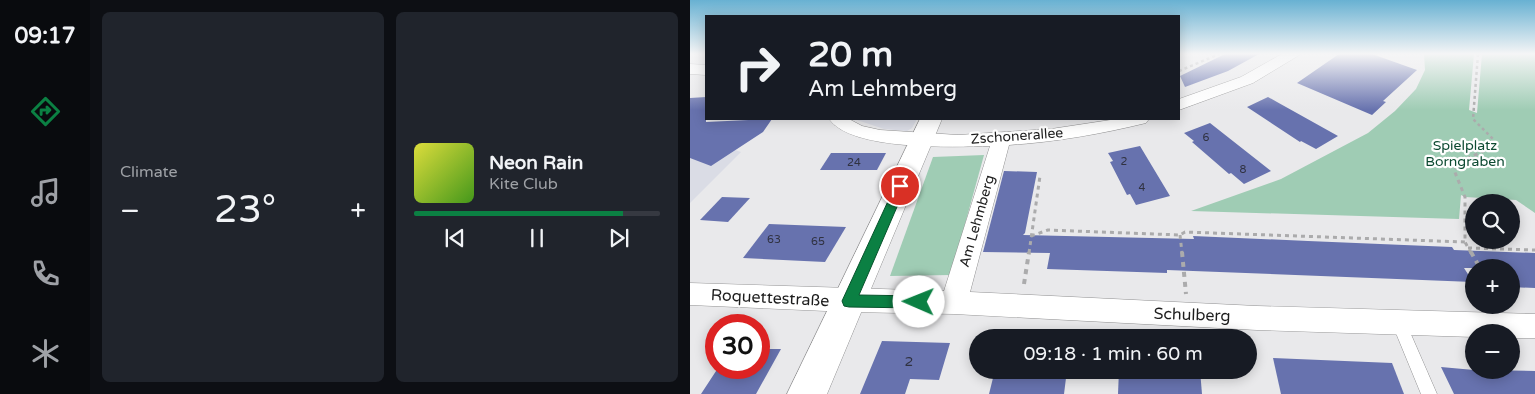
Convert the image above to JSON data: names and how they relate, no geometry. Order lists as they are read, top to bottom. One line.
{"streets":{"street":["Zschonerallee","Am Lehmberg","Roquettestraße","Schulberg"]},"crossings":[["Zschonerallee","Am Lehmberg"],["Am Lehmberg","Schulberg"],["Roquettestraße","Schulberg"]],"parks":["Spielplatz Borngraben"],"house_numbers":["6","2","24","8","4","63","65","2"],"page":{"tabs":"09:17","tile":"Climate","turn":["20 m","Am Lehmberg"],"song":["Neon Rain","Kite Club"],"heat":["−","23°","+"],"map_buttons":["+","−"],"limit":"30","trip":"09:18 · 1 min · 60 m"}}
